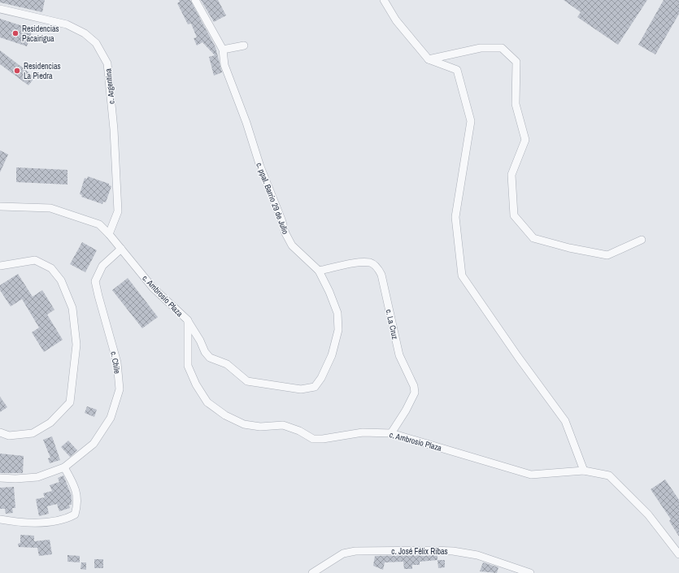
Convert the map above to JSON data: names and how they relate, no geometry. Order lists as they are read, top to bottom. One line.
{"streets":{"street":["c. Argentina","c. ppal. Barrio 29 de Julio","c. Ambrosio Plaza","c. La Cruz","c. Chile","c. José Félix Ribas"]},"crossings":[["c. Argentina","c. Ambrosio Plaza"],["c. ppal. Barrio 29 de Julio","c. Ambrosio Plaza"],["c. ppal. Barrio 29 de Julio","c. La Cruz"],["c. Ambrosio Plaza","c. La Cruz"],["c. Ambrosio Plaza","c. Chile"]],"places":["Residencias Pacairigua","Residencias La Piedra"]}
